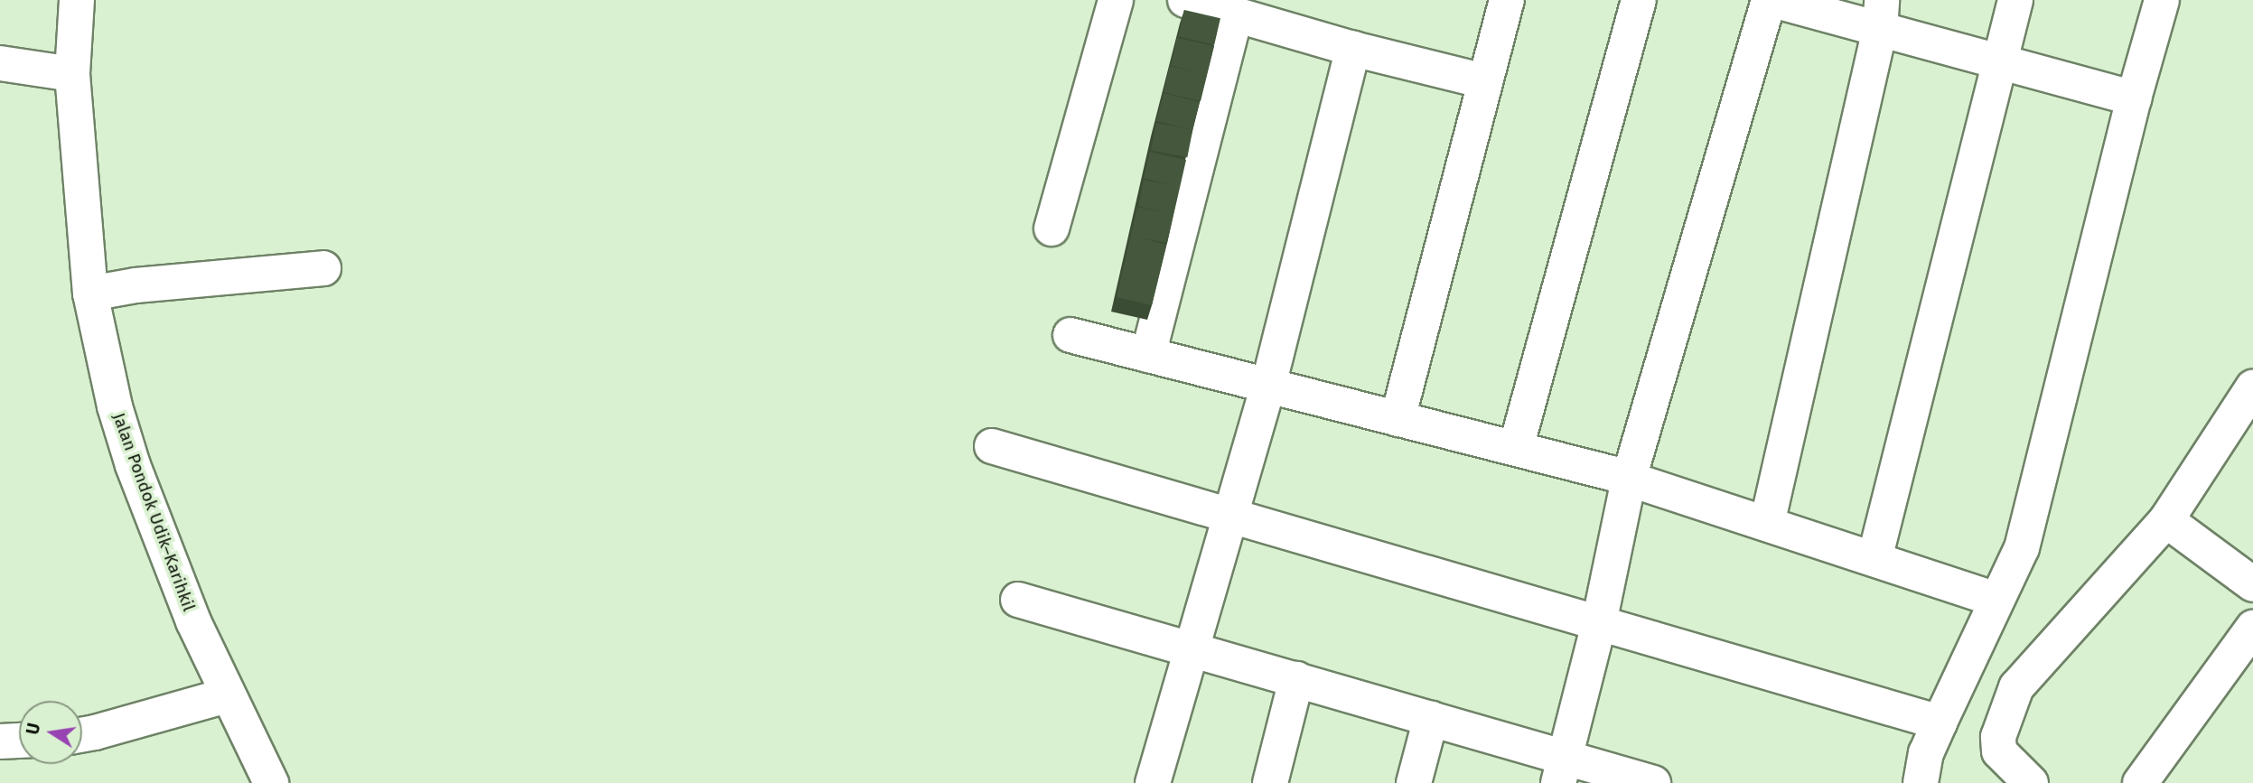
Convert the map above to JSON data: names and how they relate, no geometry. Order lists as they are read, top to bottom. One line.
{"streets":{"street":["Jalan Pondok Udik–Karihkil"]},"north":"left"}
